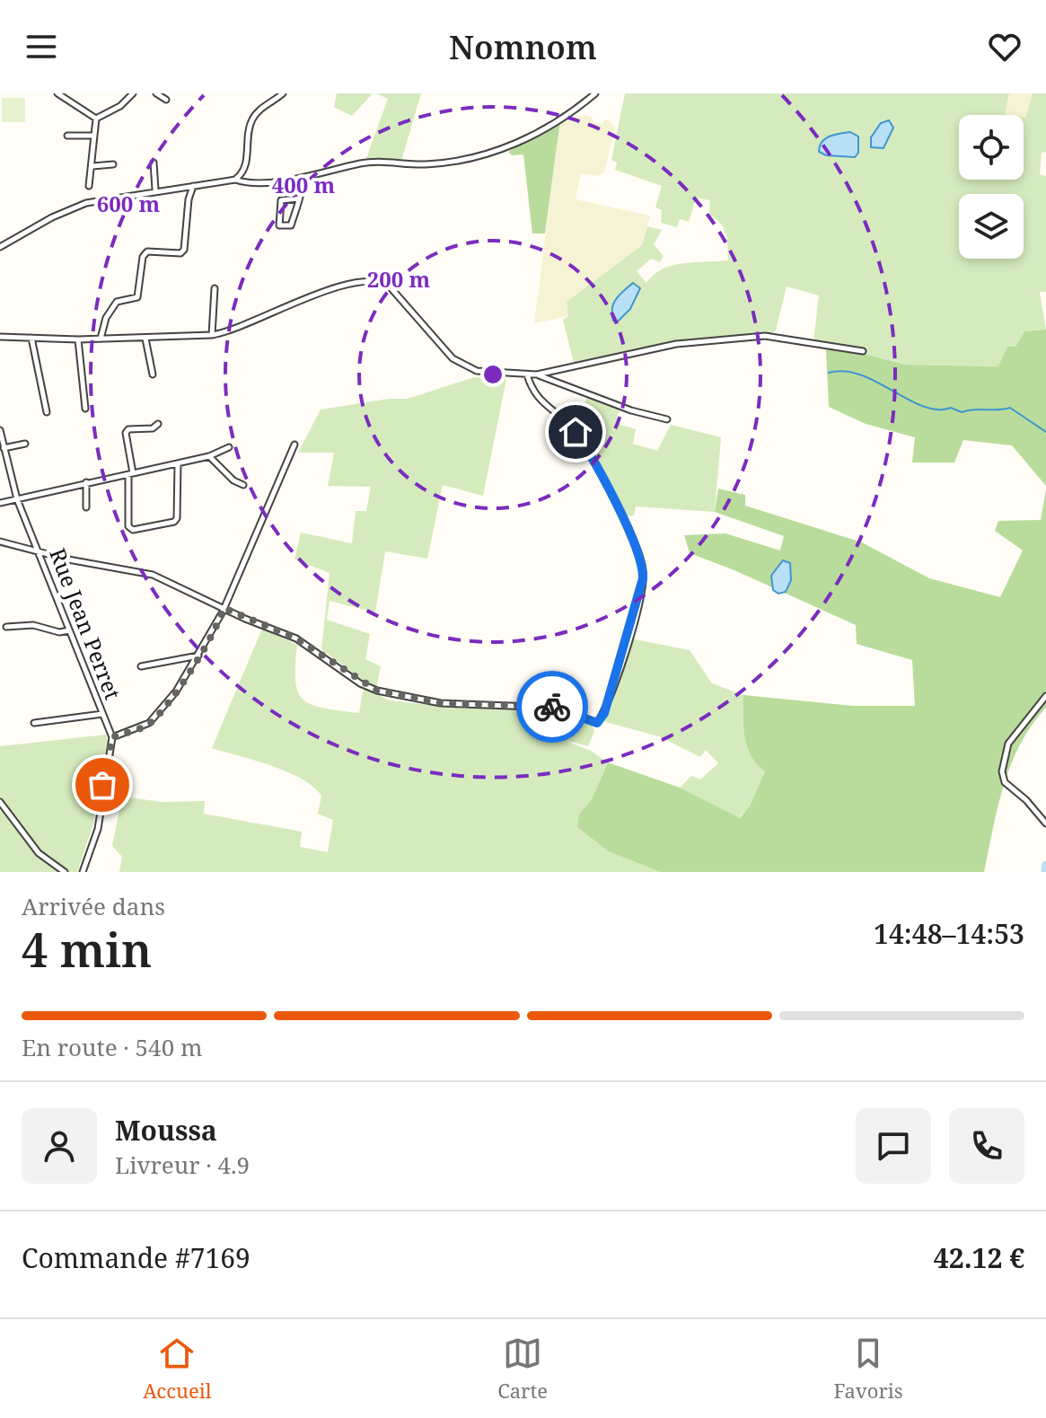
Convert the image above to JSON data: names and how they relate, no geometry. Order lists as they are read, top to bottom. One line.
{"streets":{"street":["Rue Jean Perret"]},"page":{"header":"Nomnom","heading":["4 min","Arrivée dans","14:48–14:53"],"panel":["Moussa","Livreur · 4.9","Commande #7169","42.12 €"],"bar":"En route · 540 m","tabs":["Accueil","Carte","Favoris"]},"rings":["400 m","600 m","200 m"]}
